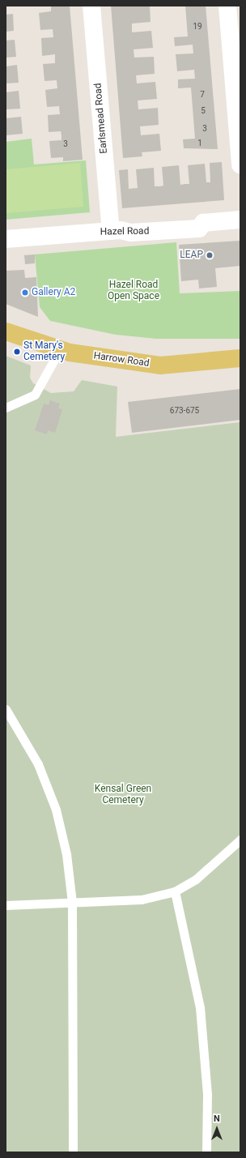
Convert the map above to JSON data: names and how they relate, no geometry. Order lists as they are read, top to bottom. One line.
{"streets":{"main road":["Harrow Road"],"street":["Earlsmead Road","Hazel Road"]},"crossings":[["Earlsmead Road","Hazel Road"]],"parks":["Hazel Road Open Space","Kensal Green Cemetery"],"places":["LEAP","Gallery A2","St Mary's Cemetery"],"house_numbers":["19","7","5","3","1","3","673-675"],"north":"top"}
